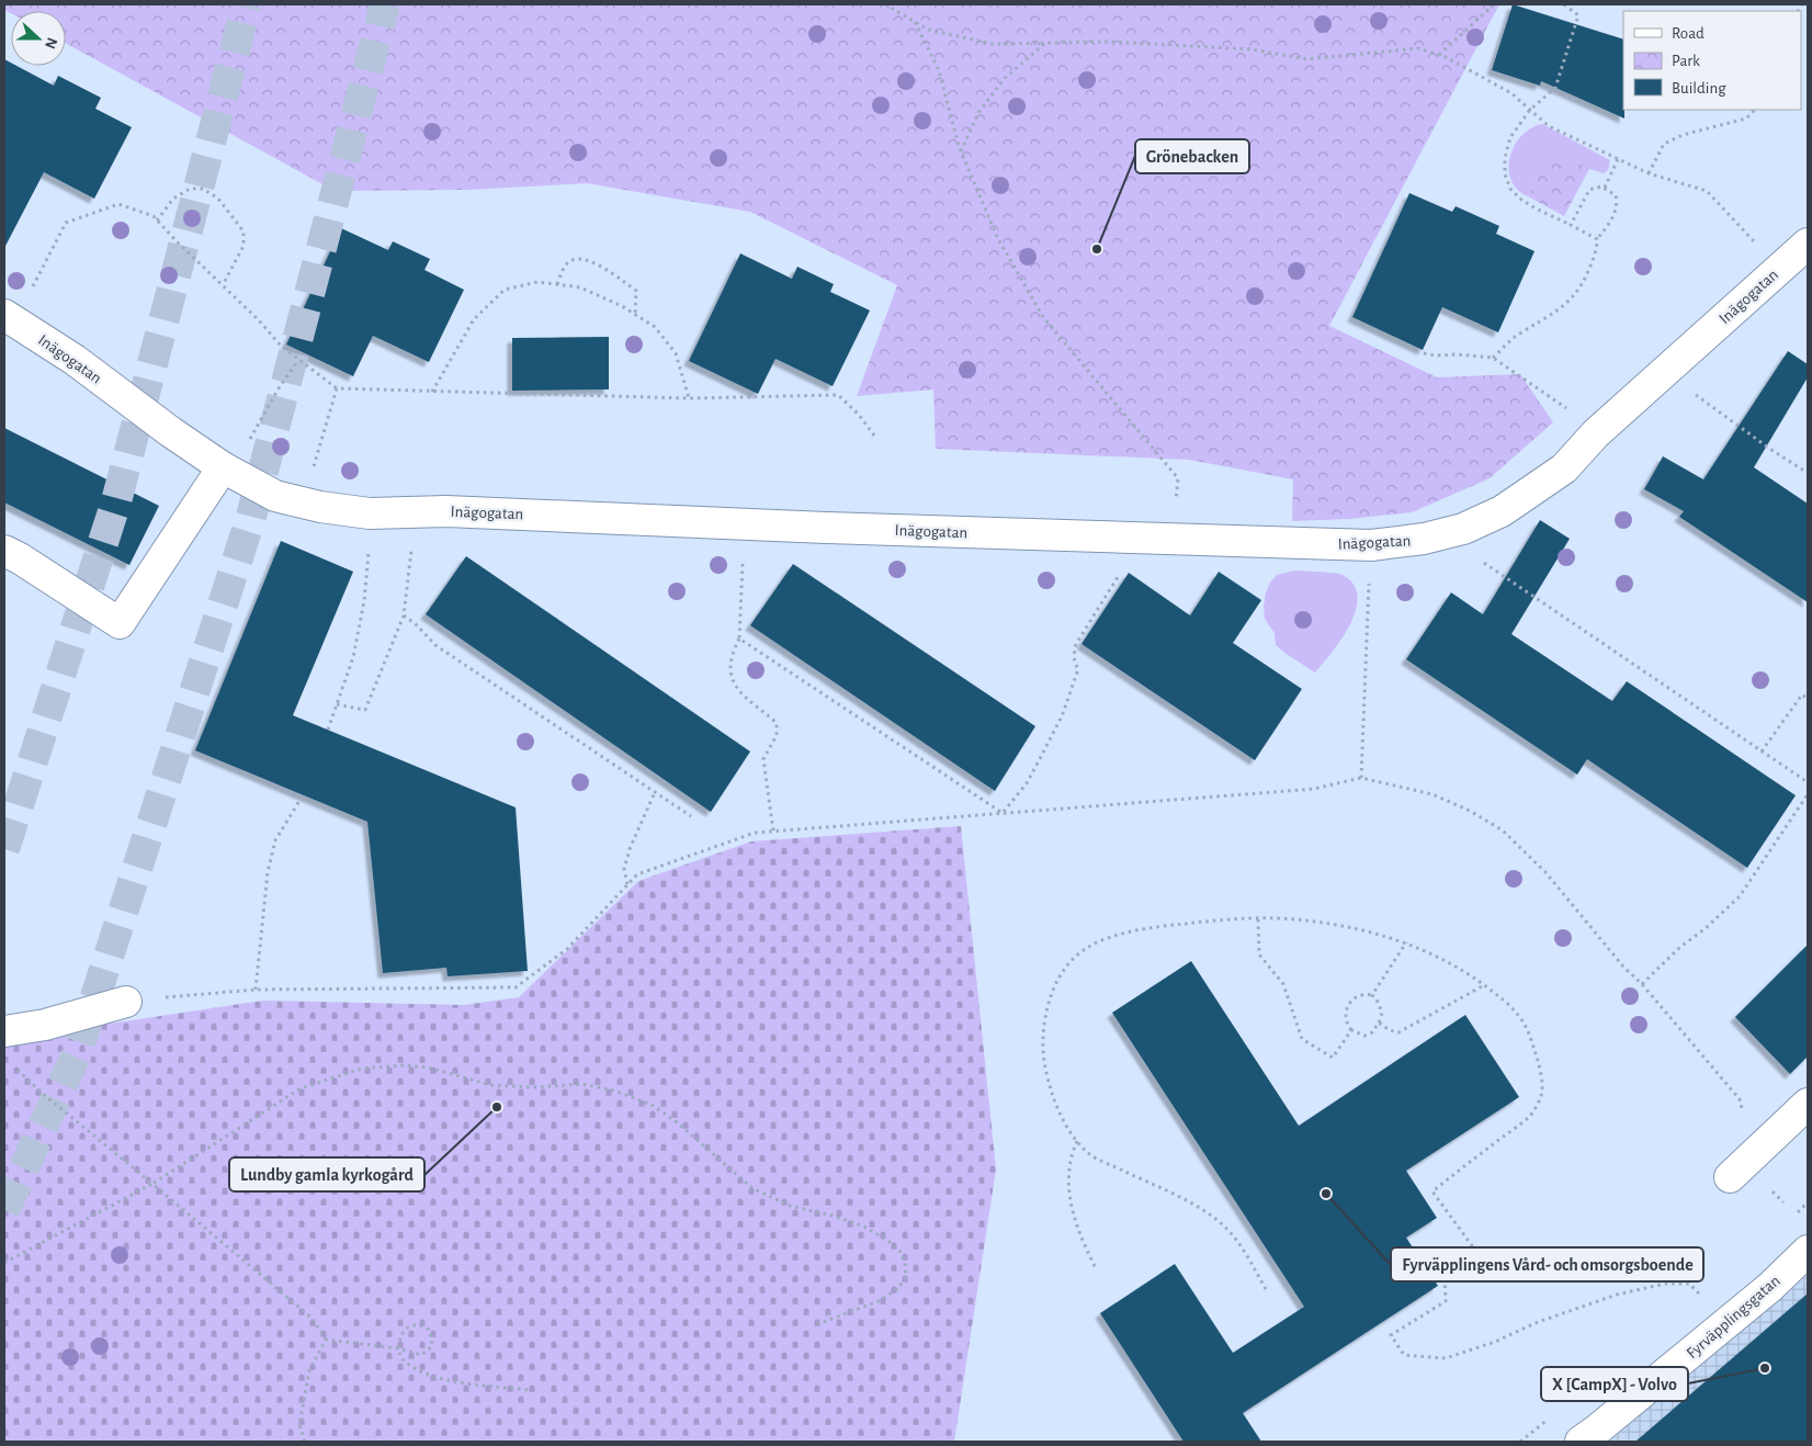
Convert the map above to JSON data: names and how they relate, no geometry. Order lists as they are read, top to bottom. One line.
{"streets":{"street":["Inägogatan","Fyrväpplingsgatan"]},"places":["Grönebacken","Lundby gamla kyrkogård","Fyrväpplingens Vård- och omsorgsboende","X [CampX] - Volvo"],"legend":["Road","Park","Building"],"north":"right"}
